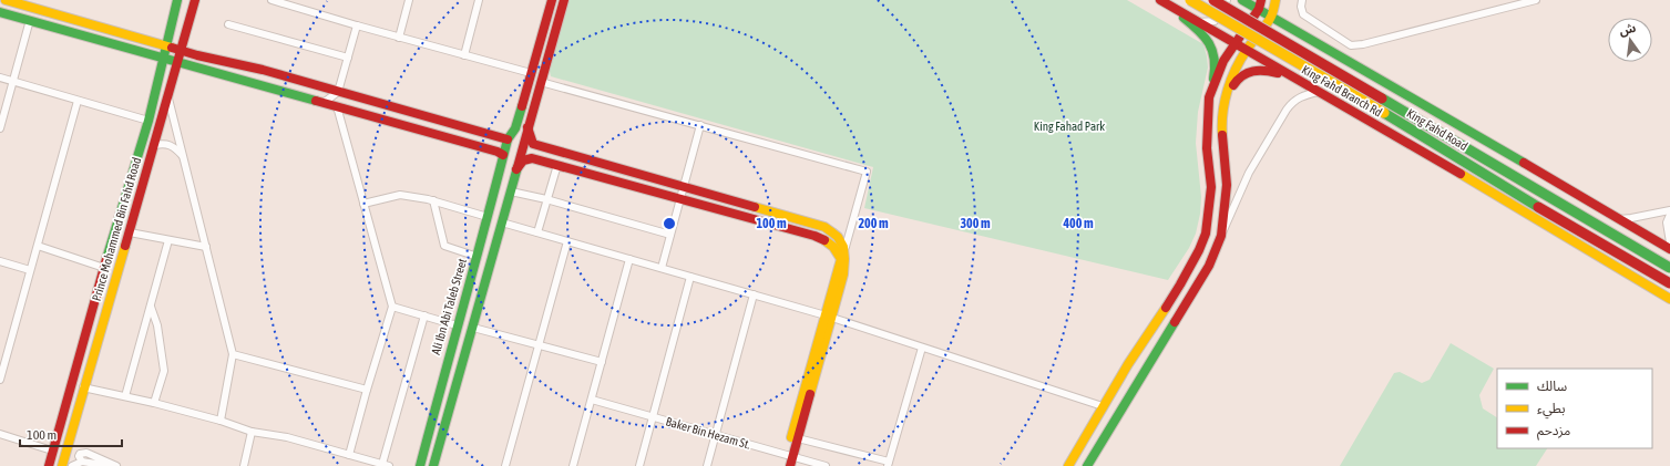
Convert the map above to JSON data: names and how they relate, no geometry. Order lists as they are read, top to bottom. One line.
{"streets":{"main road":["King Fahd Branch Rd","King Fahd Road","Prince Mohammed Bin Fahd Road","Ali Ibn Abi Taleb Street"],"street":["Baker Bin Hezam St."]},"parks":["King Fahad Park"],"legend":["سالك","بطيء","مزدحم"],"scale_bar":"100 m","north":"top","rings":["100 m","200 m","300 m","400 m"]}
